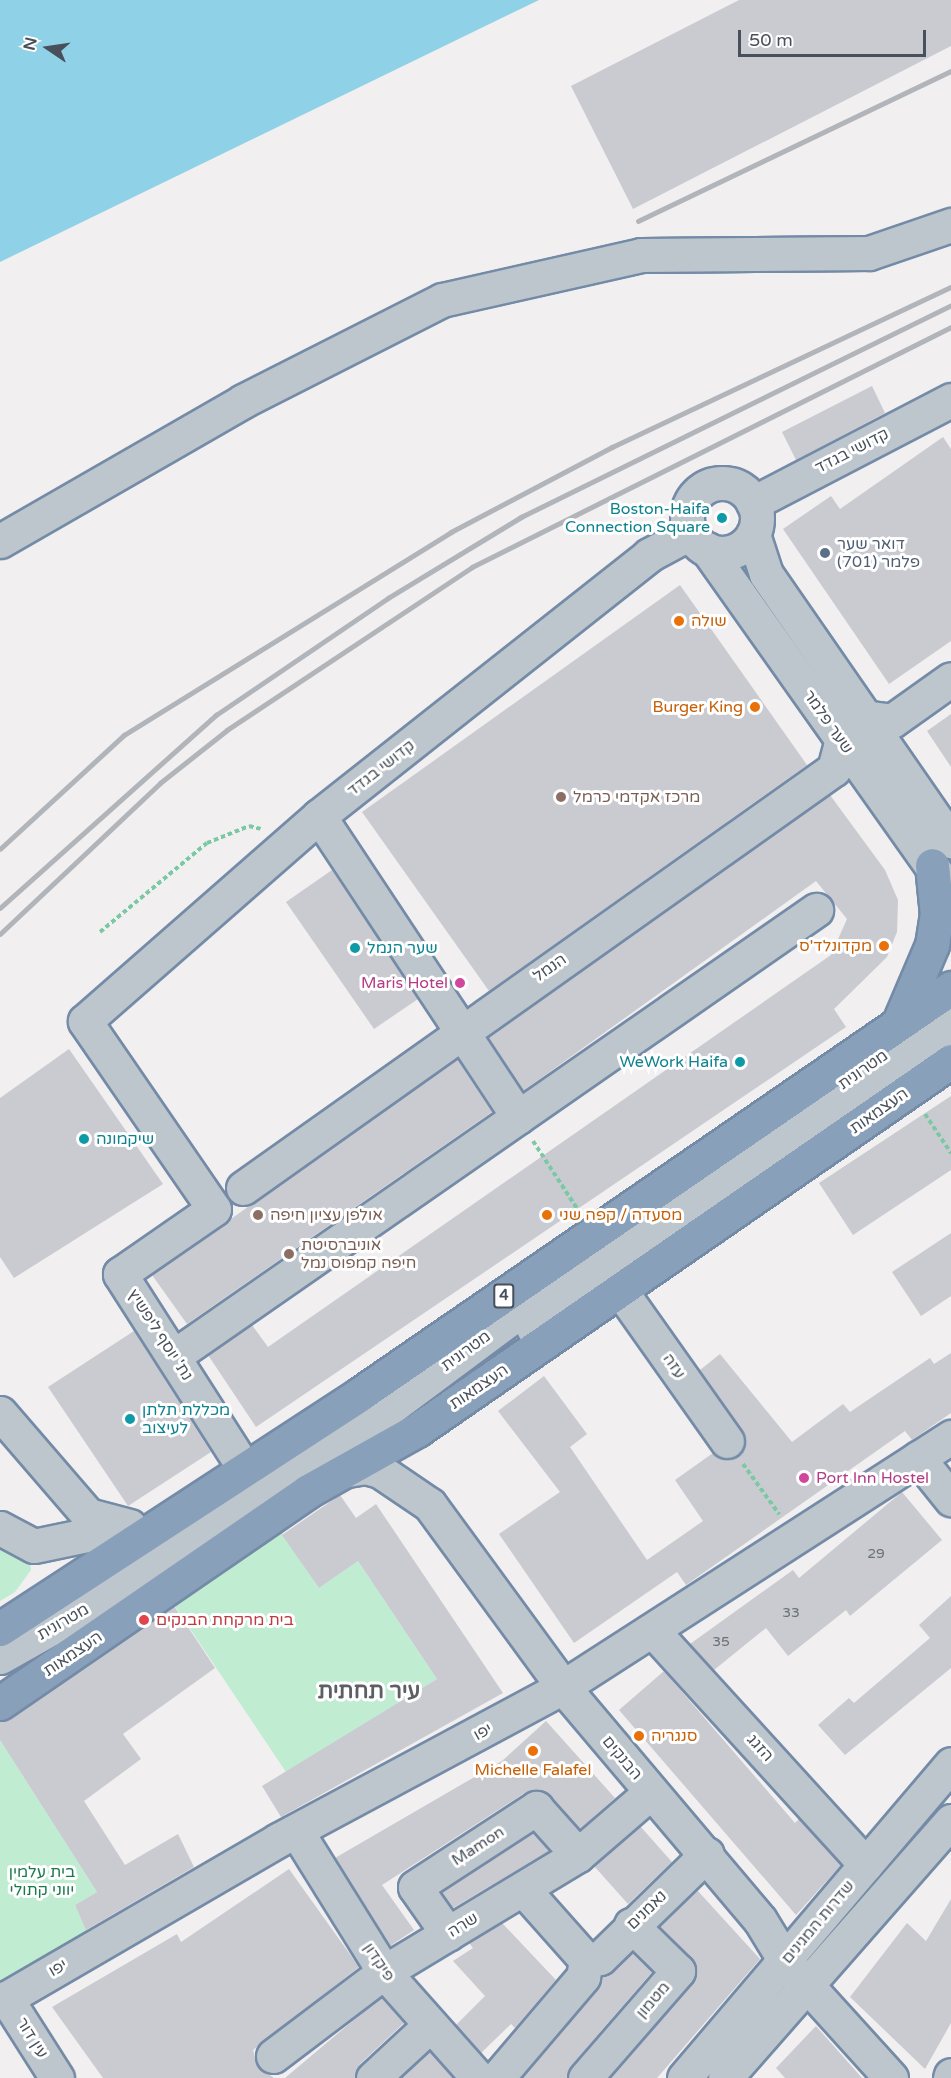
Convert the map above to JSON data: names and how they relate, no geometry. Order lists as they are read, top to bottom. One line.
{"streets":{"highway":["העצמאות","4"],"street":["קדושי בגדד","שער פלמר","הנמל","מטרונית","נת' יוסף ליפשיץ","עזה","יפו","הזגג","הבנקים","Mamon","נאמנים","שדרות המגינים","שרה","פיקדון","מטמון","עין דור"]},"crossings":[["קדושי בגדד","שער פלמר"],["קדושי בגדד","נת' יוסף ליפשיץ"],["שער פלמר","הנמל"],["העצמאות","עזה"],["העצמאות","הבנקים"],["4","נת' יוסף ליפשיץ"],["יפו","הזגג"],["יפו","הבנקים"],["יפו","פיקדון"],["יפו","עין דור"],["הזגג","שדרות המגינים"],["הבנקים","נאמנים"],["הבנקים","שדרות המגינים"],["הבנקים","שרה"],["Mamon","שרה"],["נאמנים","מטמון"],["שרה","פיקדון"]],"districts":["עיר תחתית"],"parks":["בית עלמין יווני קתולי"],"places":["Boston-Haifa Connection Square","דואר שער פלמר (701)","שולה","Burger King","מרכז אקדמי כרמל","מקדונלד'ס","שער הנמל","Maris Hotel","WeWork Haifa","שיקמונה","אולפן עציון חיפה","מסעדה / קפה שני","אוניברסיטת חיפה קמפוס נמל","מכללת תלתן לעיצוב","Port Inn Hostel","בית מרקחת הבנקים","סנגריה","Michelle Falafel"],"house_numbers":["29","33","35"],"scale_bar":"50 m","north":"left"}
